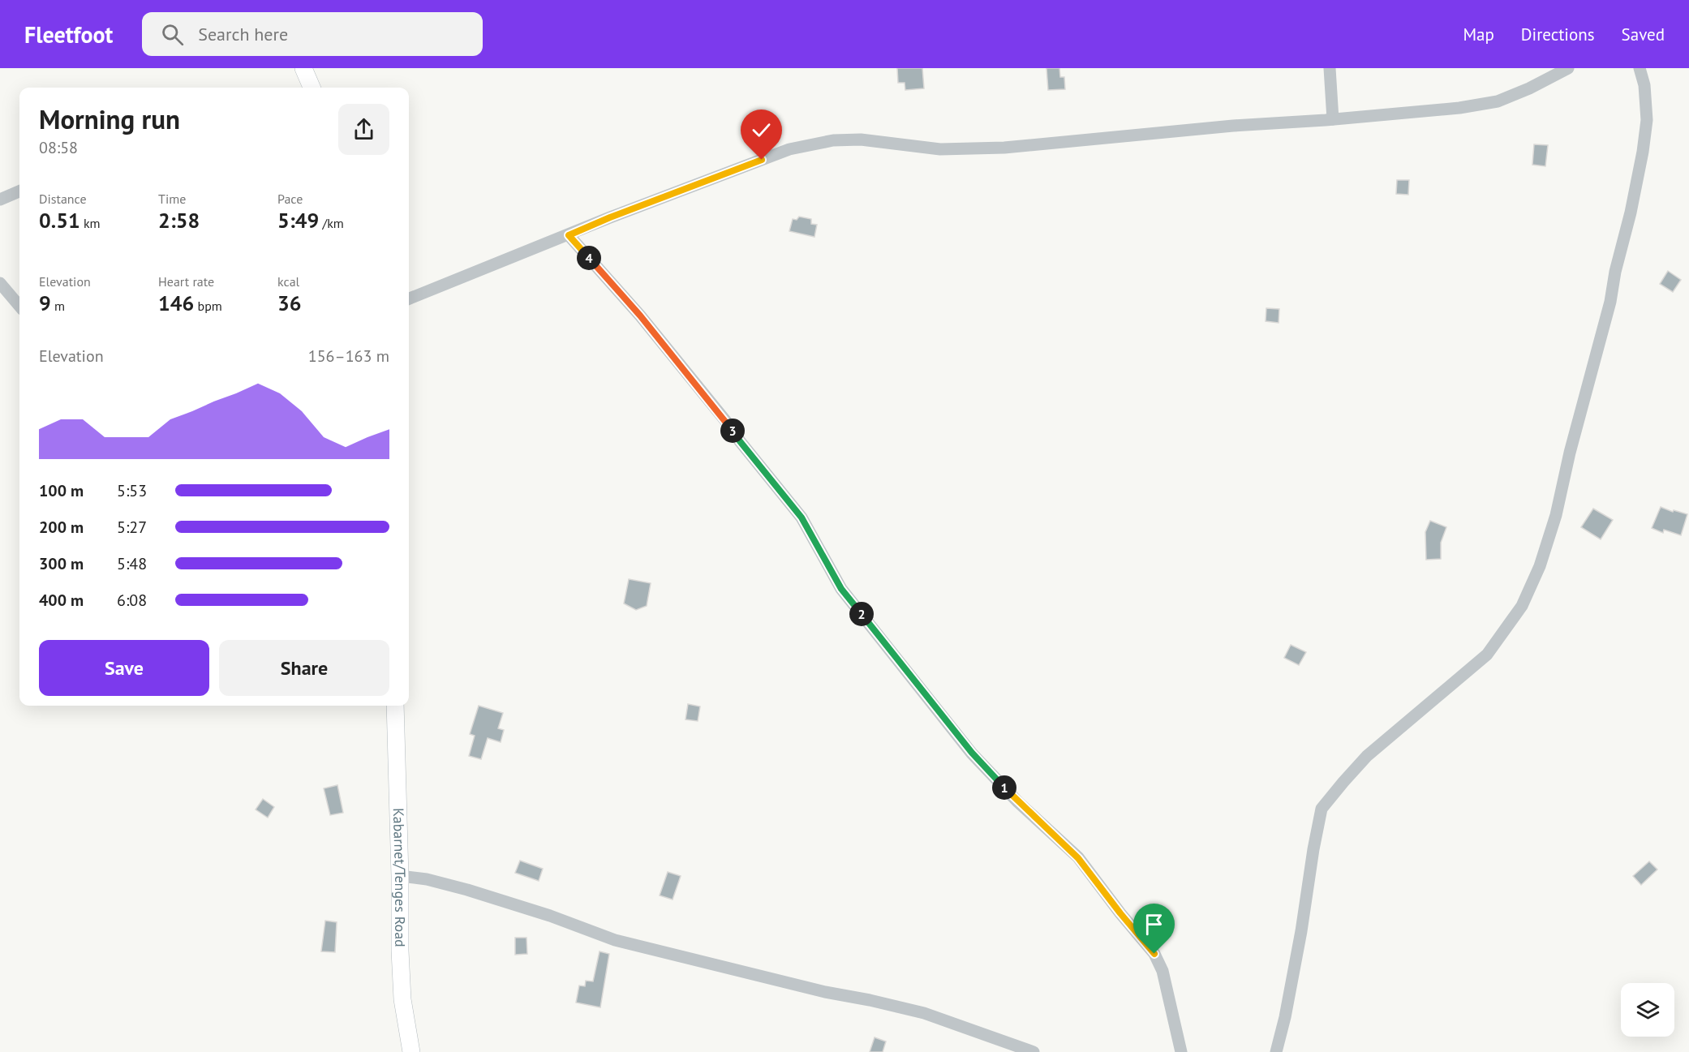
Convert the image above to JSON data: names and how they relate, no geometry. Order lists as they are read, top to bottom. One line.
{"streets":{"street":["Kabarnet/Tenges Road"]},"page":{"header":"Fleetfoot","search":"Search here","nav":["Map","Directions","Saved"],"heading":["Morning run","08:58"],"stats":[["Distance","0.51 km"],["Time","2:58"],["Pace","5:49 /km"],["Elevation","9 m"],["Heart rate","146 bpm"],["kcal","36"]],"pins":["4","3","2","1"],"chart":["Elevation","156–163 m"],"list":[{"name":"100 m","note":"5:53"},{"name":"200 m","note":"5:27"},{"name":"300 m","note":"5:48"},{"name":"400 m","note":"6:08"}],"buttons":["Save","Share"]}}
